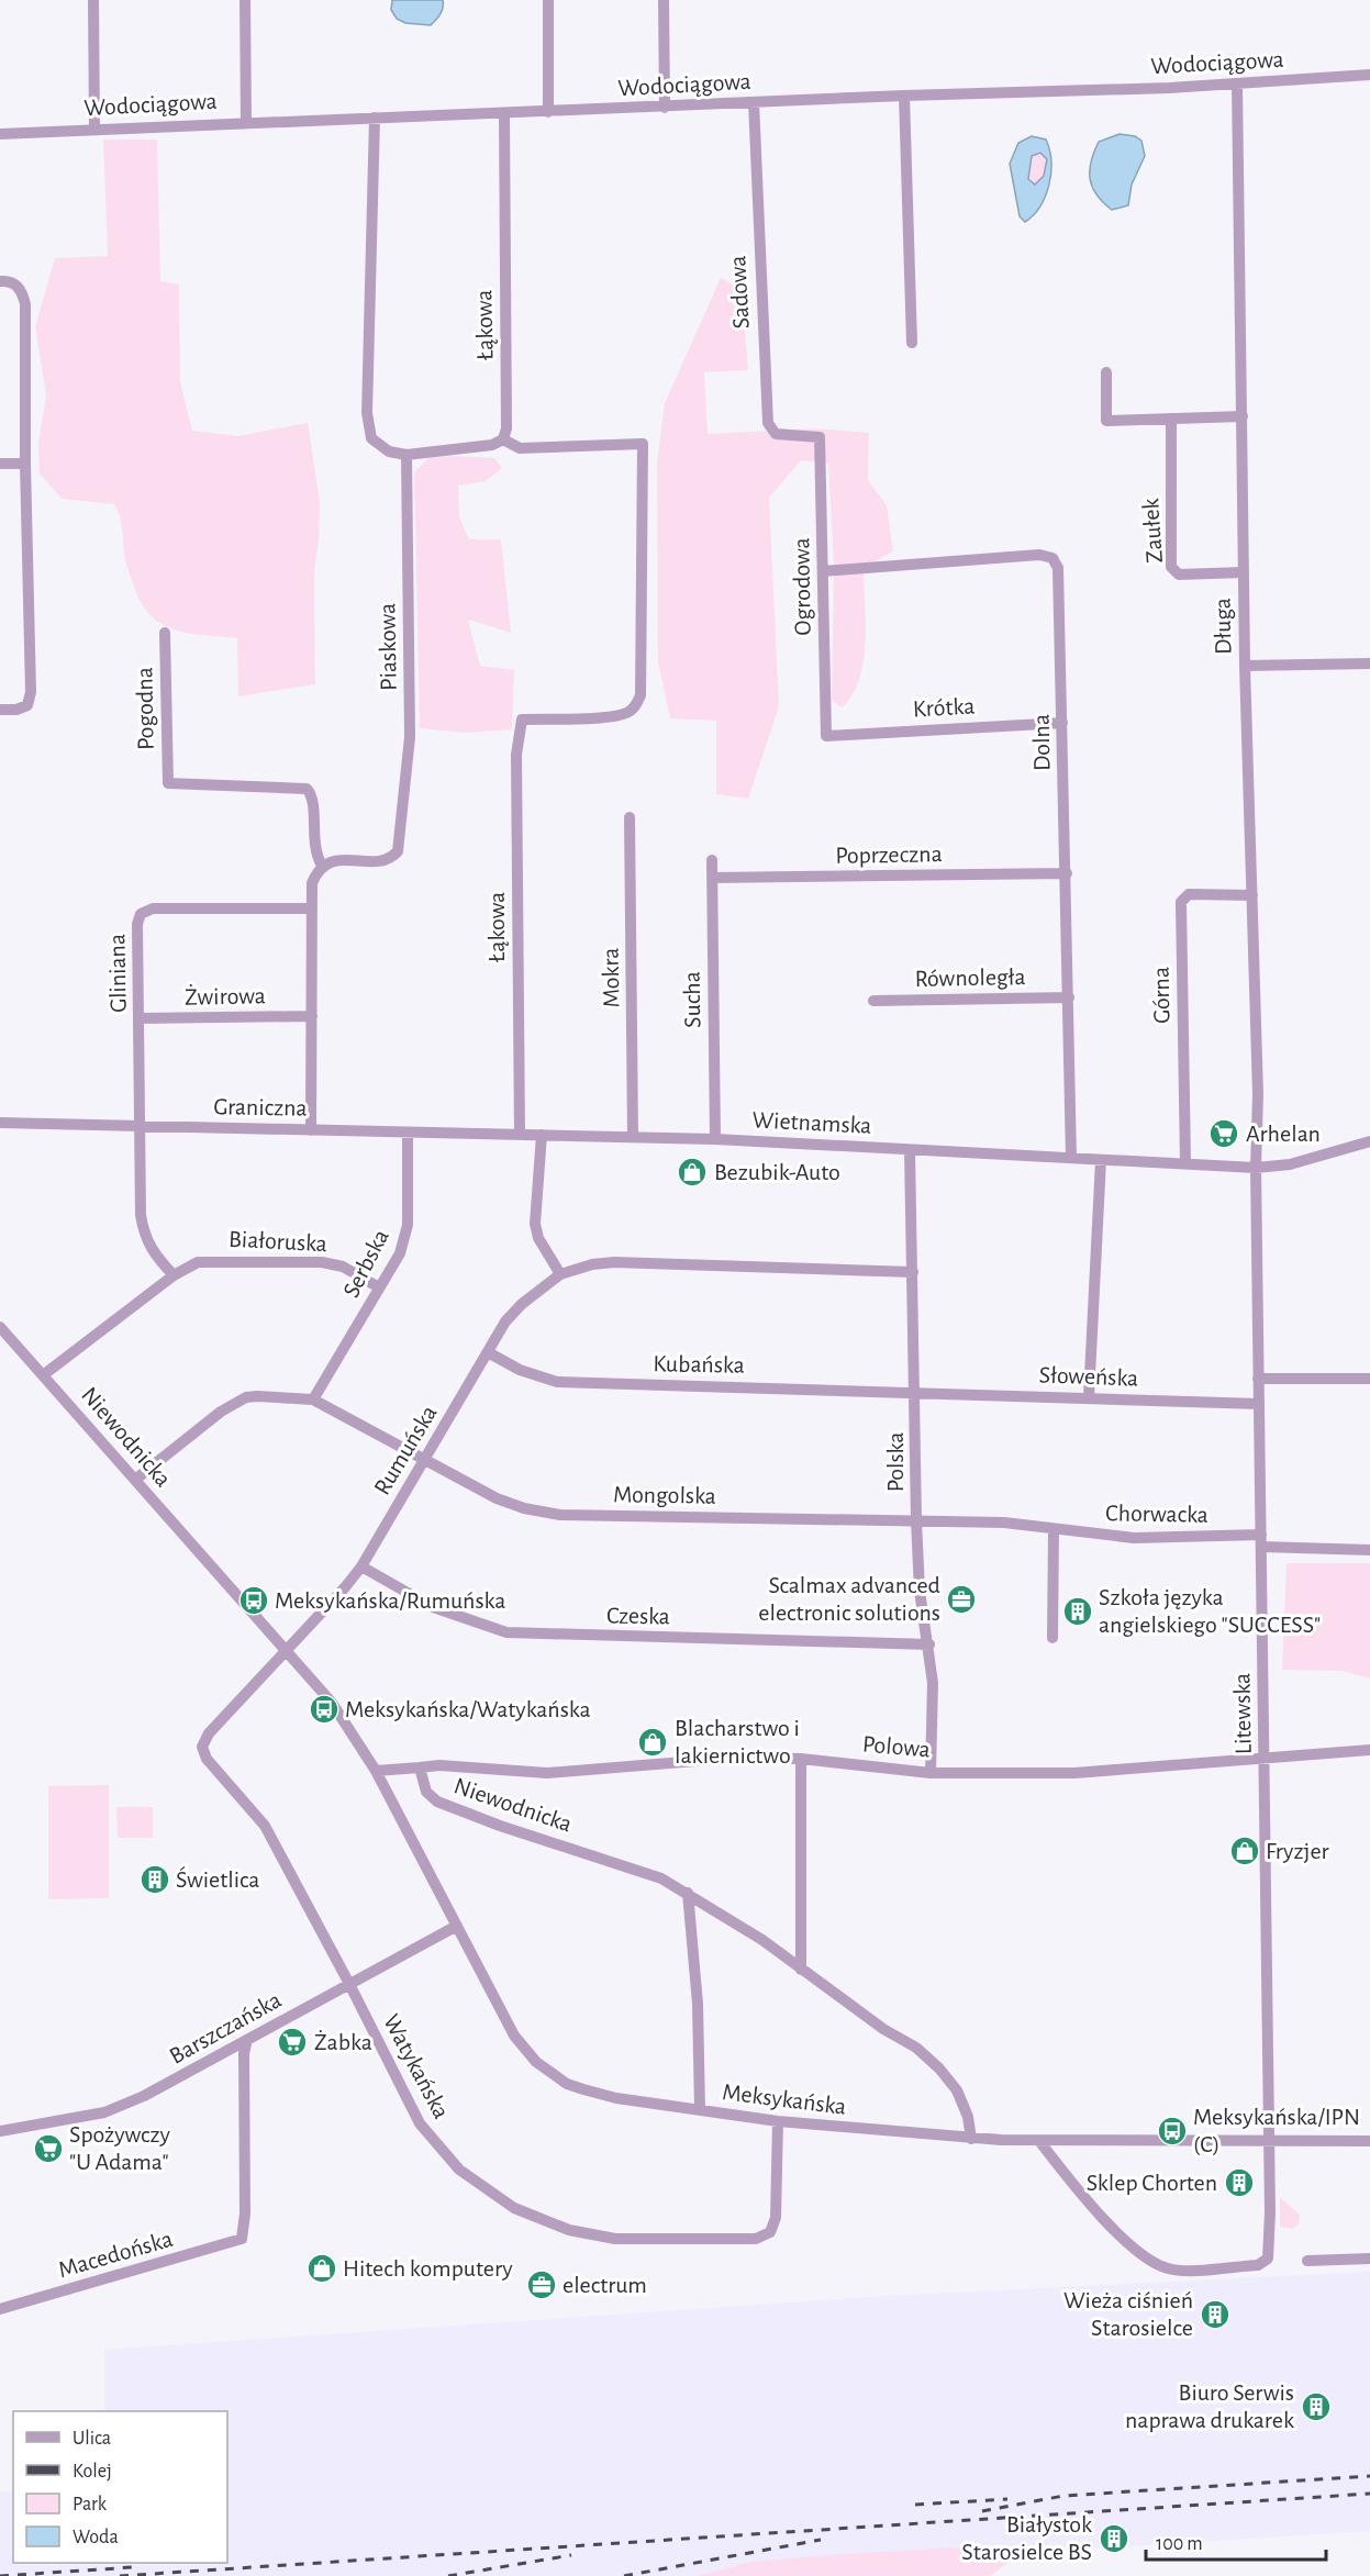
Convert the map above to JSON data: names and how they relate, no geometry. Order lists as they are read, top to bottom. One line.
{"streets":{"street":["Wodociągowa","Sadowa","Łąkowa","Zaułek","Ogrodowa","Długa","Piaskowa","Krótka","Pogodna","Dolna","Poprzeczna","Gliniana","Mokra","Równoległa","Górna","Żwirowa","Sucha","Graniczna","Wietnamska","Białoruska","Serbska","Kubańska","Słoweńska","Niewodnicka","Rumuńska","Polska","Mongolska","Chorwacka","Czeska","Litewska","Polowa","Barszczańska","Watykańska","Meksykańska","Macedońska"]},"crossings":[["Wodociągowa","Sadowa"],["Wodociągowa","Łąkowa"],["Wodociągowa","Długa"],["Sadowa","Ogrodowa"],["Łąkowa","Graniczna"],["Łąkowa","Wietnamska"],["Zaułek","Długa"],["Ogrodowa","Krótka"],["Ogrodowa","Dolna"],["Długa","Górna"],["Długa","Wietnamska"],["Długa","Litewska"],["Piaskowa","Pogodna"],["Krótka","Dolna"],["Dolna","Poprzeczna"],["Dolna","Równoległa"],["Dolna","Wietnamska"],["Poprzeczna","Sucha"],["Gliniana","Żwirowa"],["Gliniana","Graniczna"],["Mokra","Wietnamska"],["Górna","Wietnamska"],["Sucha","Wietnamska"],["Graniczna","Wietnamska"],["Graniczna","Serbska"],["Wietnamska","Polska"],["Wietnamska","Litewska"],["Białoruska","Serbska"],["Białoruska","Niewodnicka"],["Serbska","Mongolska"],["Kubańska","Słoweńska"],["Kubańska","Rumuńska"],["Kubańska","Polska"],["Słoweńska","Polska"],["Słoweńska","Litewska"],["Niewodnicka","Rumuńska"],["Niewodnicka","Polowa"],["Niewodnicka","Watykańska"],["Niewodnicka","Meksykańska"],["Rumuńska","Polska"],["Rumuńska","Mongolska"],["Rumuńska","Czeska"],["Rumuńska","Watykańska"],["Polska","Mongolska"],["Polska","Chorwacka"],["Polska","Czeska"],["Polska","Polowa"],["Mongolska","Chorwacka"],["Chorwacka","Litewska"],["Litewska","Polowa"],["Litewska","Meksykańska"],["Barszczańska","Watykańska"],["Barszczańska","Meksykańska"],["Barszczańska","Macedońska"],["Watykańska","Meksykańska"]],"places":{"supermarket":["Arhelan","Żabka","Spożywczy \"U Adama\""],"shop":["Bezubik-Auto","Blacharstwo i lakiernictwo","Fryzjer","Hitech komputery"],"office":["Scalmax advanced electronic solutions","electrum"],"bus stop":["Meksykańska/Rumuńska","Meksykańska/Watykańska","Meksykańska/IPN (C)"],"building":["Szkoła języka angielskiego \"SUCCESS\"","Świetlica","Sklep Chorten","Wieża ciśnień Starosielce","Biuro Serwis naprawa drukarek","Białystok Starosielce BS"]},"legend":["Ulica","Kolej","Park","Woda"],"scale_bar":"100 m"}
